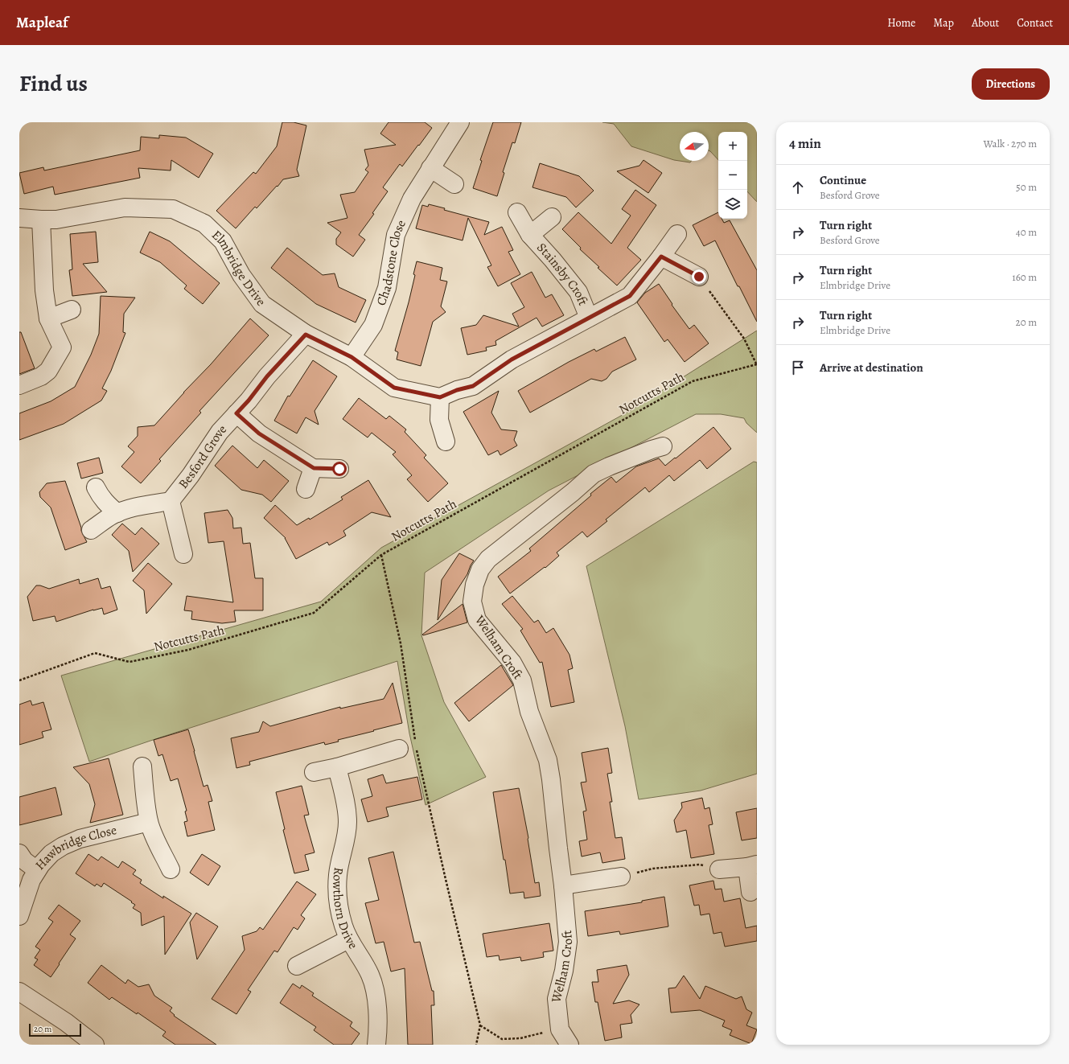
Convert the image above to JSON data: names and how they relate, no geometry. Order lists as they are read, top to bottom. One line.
{"streets":{"street":["Chadstone Close","Elmbridge Drive","Stainsby Croft","Besford Grove","Welham Croft","Hawbridge Close","Rowthorn Drive"],"path":["Notcutts Path"]},"crossings":[["Chadstone Close","Elmbridge Drive"],["Elmbridge Drive","Besford Grove"]],"scale_bar":"20 m","north":"left","page":{"header":"Mapleaf","nav":["Home","Map","About","Contact"],"title":"Find us","buttons":"Directions","heading":["4 min","Walk · 270 m"],"map_buttons":["+","−"],"list":[["Continue","Besford Grove","50 m"],["Turn right","Besford Grove","40 m"],["Turn right","Elmbridge Drive","160 m"],["Turn right","Elmbridge Drive","20 m"],"Arrive at destination"],"scale":"20 m"}}
